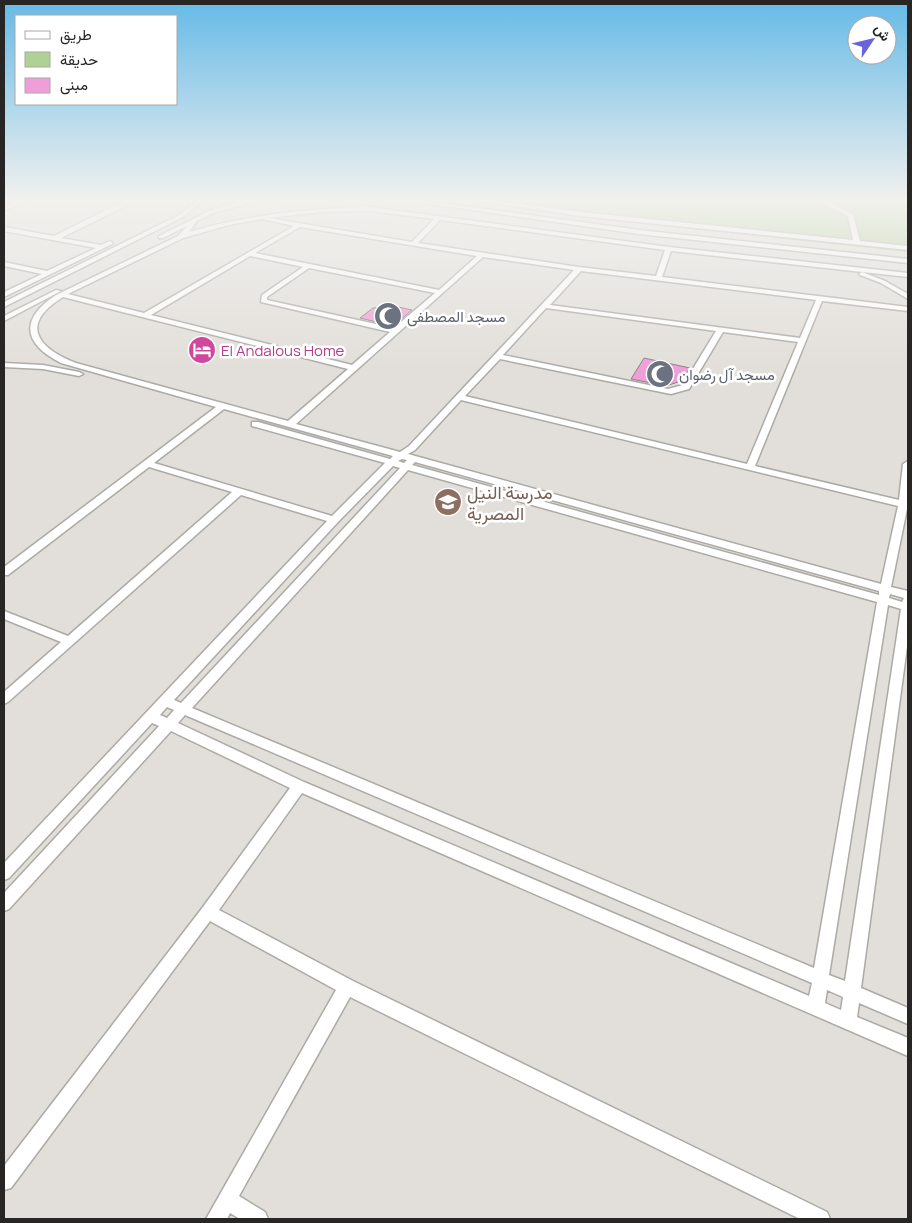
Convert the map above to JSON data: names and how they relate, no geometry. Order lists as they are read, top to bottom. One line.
{"places":{"mosque":["مسجد المصطفى","مسجد آل رضوان"],"hotel":["El Andalous Home"],"school or university":["مدرسة النيل المصرية"]},"legend":["طريق","حديقة","مبنى"],"north":"top right"}
